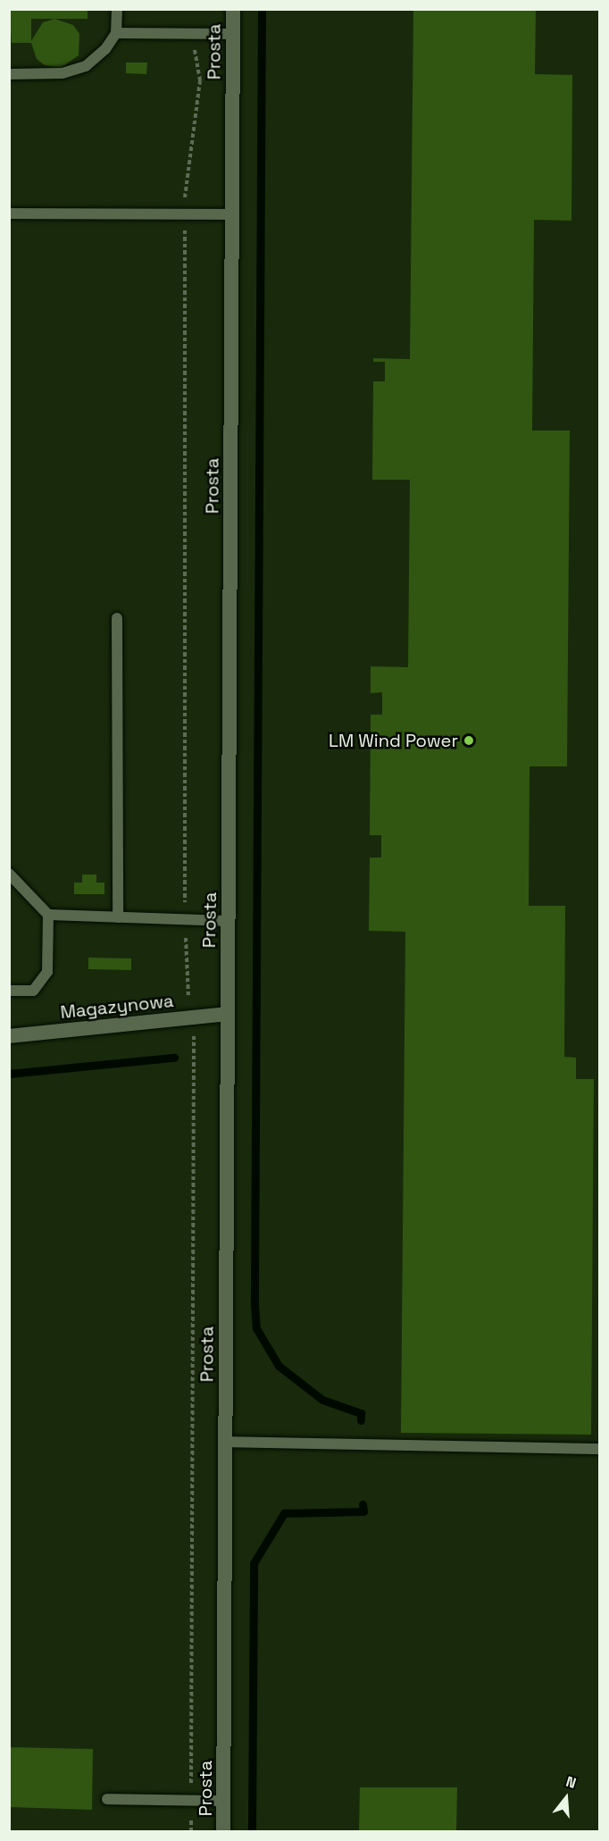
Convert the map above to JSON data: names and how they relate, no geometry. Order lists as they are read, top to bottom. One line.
{"streets":{"street":["Prosta","Magazynowa"]},"crossings":[["Prosta","Magazynowa"]],"places":["LM Wind Power"],"north":"top"}
